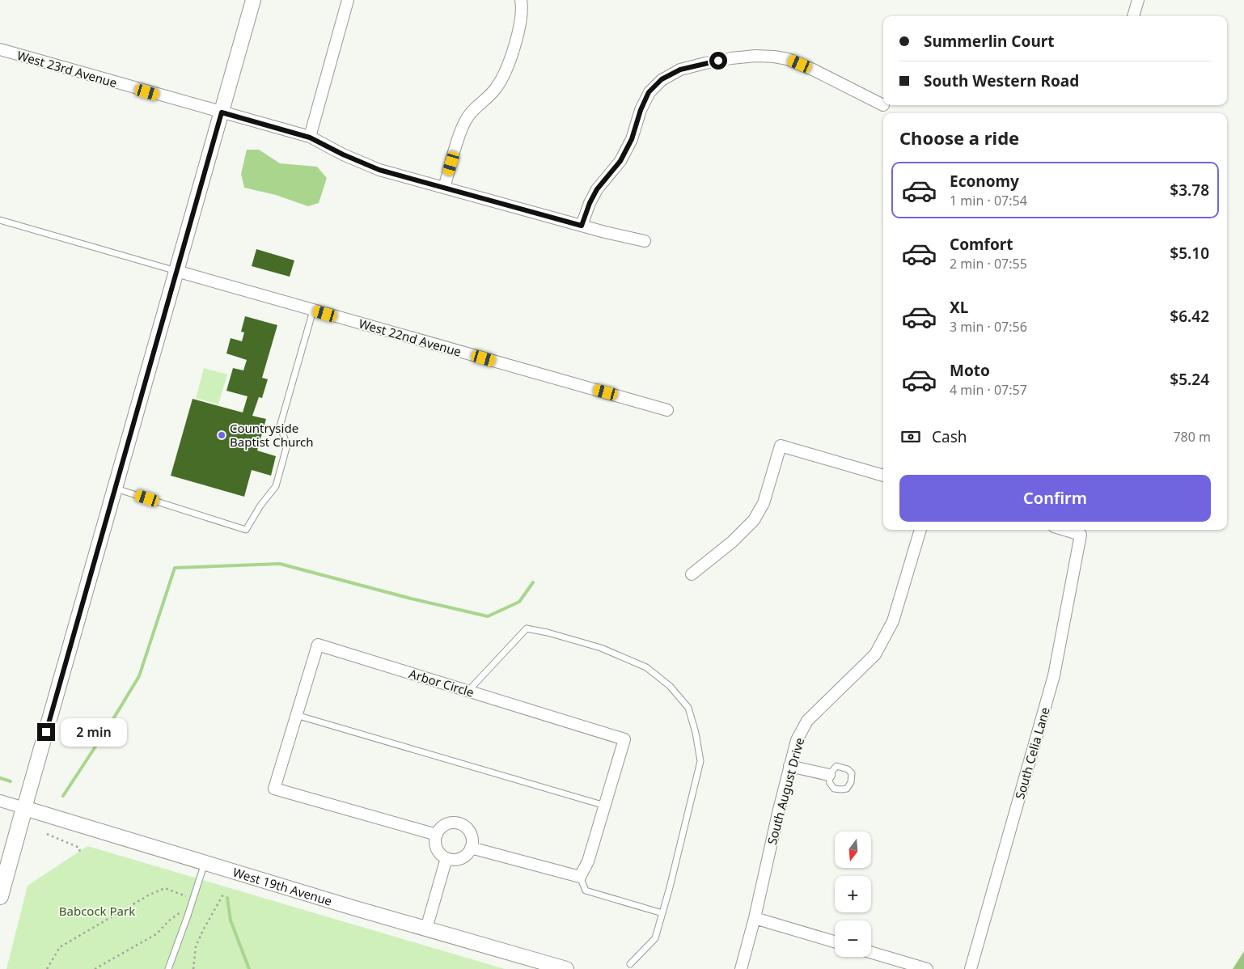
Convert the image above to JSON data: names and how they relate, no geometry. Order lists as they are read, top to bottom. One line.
{"streets":{"street":["West 23rd Avenue","West 22nd Avenue","Arbor Circle","South Celia Lane","South August Drive","West 19th Avenue"]},"parks":["Babcock Park"],"places":["Countryside Baptist Church"],"north":"bottom","page":{"banner":["Summerlin Court","South Western Road"],"heading":"Choose a ride","list":[{"name":"Economy","note":"1 min · 07:54","value":"$3.78"},{"name":"Comfort","note":"2 min · 07:55","value":"$5.10"},{"name":"XL","note":"3 min · 07:56","value":"$6.42"},{"name":"Moto","note":"4 min · 07:57","value":"$5.24"}],"pay":["Cash","780 m"],"buttons":"Confirm","bubble":"2 min","map_buttons":["+","−"]}}
